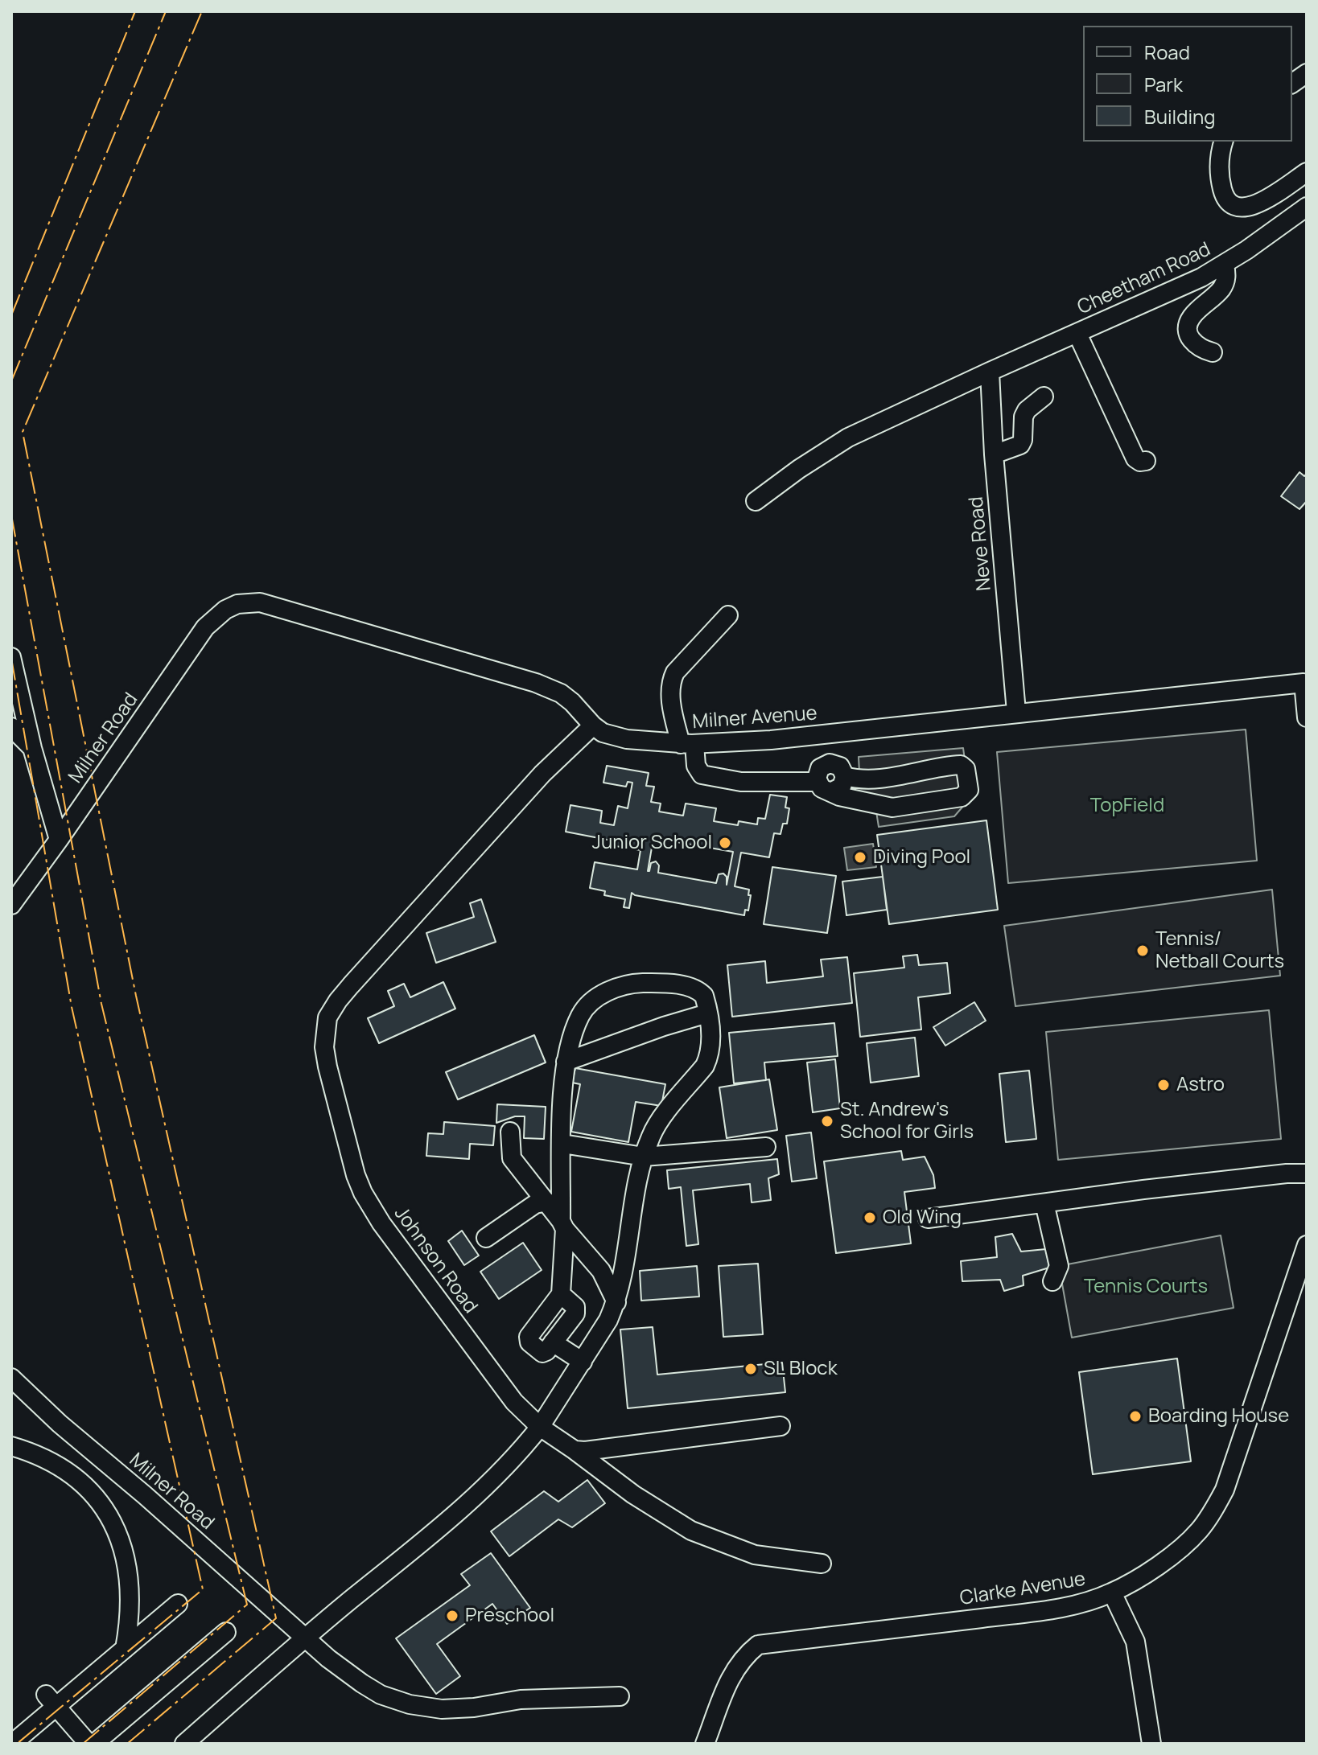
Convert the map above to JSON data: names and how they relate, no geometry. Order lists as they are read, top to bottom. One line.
{"streets":{"street":["Cheetham Road","Neve Road","Milner Avenue","Milner Road","Johnson Road","Clarke Avenue"]},"crossings":[["Cheetham Road","Neve Road"],["Neve Road","Milner Avenue"],["Milner Avenue","Milner Road"],["Milner Avenue","Johnson Road"]],"parks":["TopField","Tennis Courts"],"places":["Junior School","Diving Pool","Tennis/ Netball Courts","Astro","St. Andrew's School for Girls","Old Wing","SL Block","Boarding House","Preschool"],"legend":["Road","Park","Building"]}
